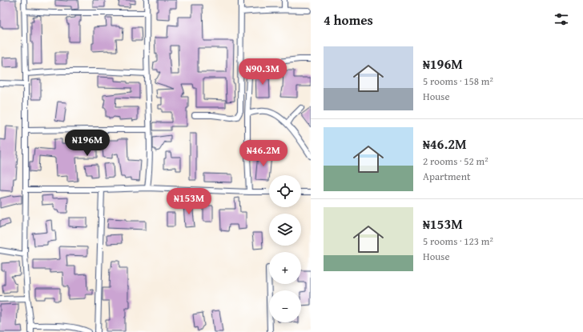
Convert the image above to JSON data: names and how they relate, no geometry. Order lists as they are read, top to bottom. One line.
{"page":{"heading":"4 homes","list":[{"name":"₦196M","note":"5 rooms · 158 m² · House"},{"name":"₦46.2M","note":"2 rooms · 52 m² · Apartment"},{"name":"₦153M","note":"5 rooms · 123 m² · House"}],"price":["₦90.3M","₦196M","₦46.2M","₦153M"],"map_buttons":["+","−"]}}
